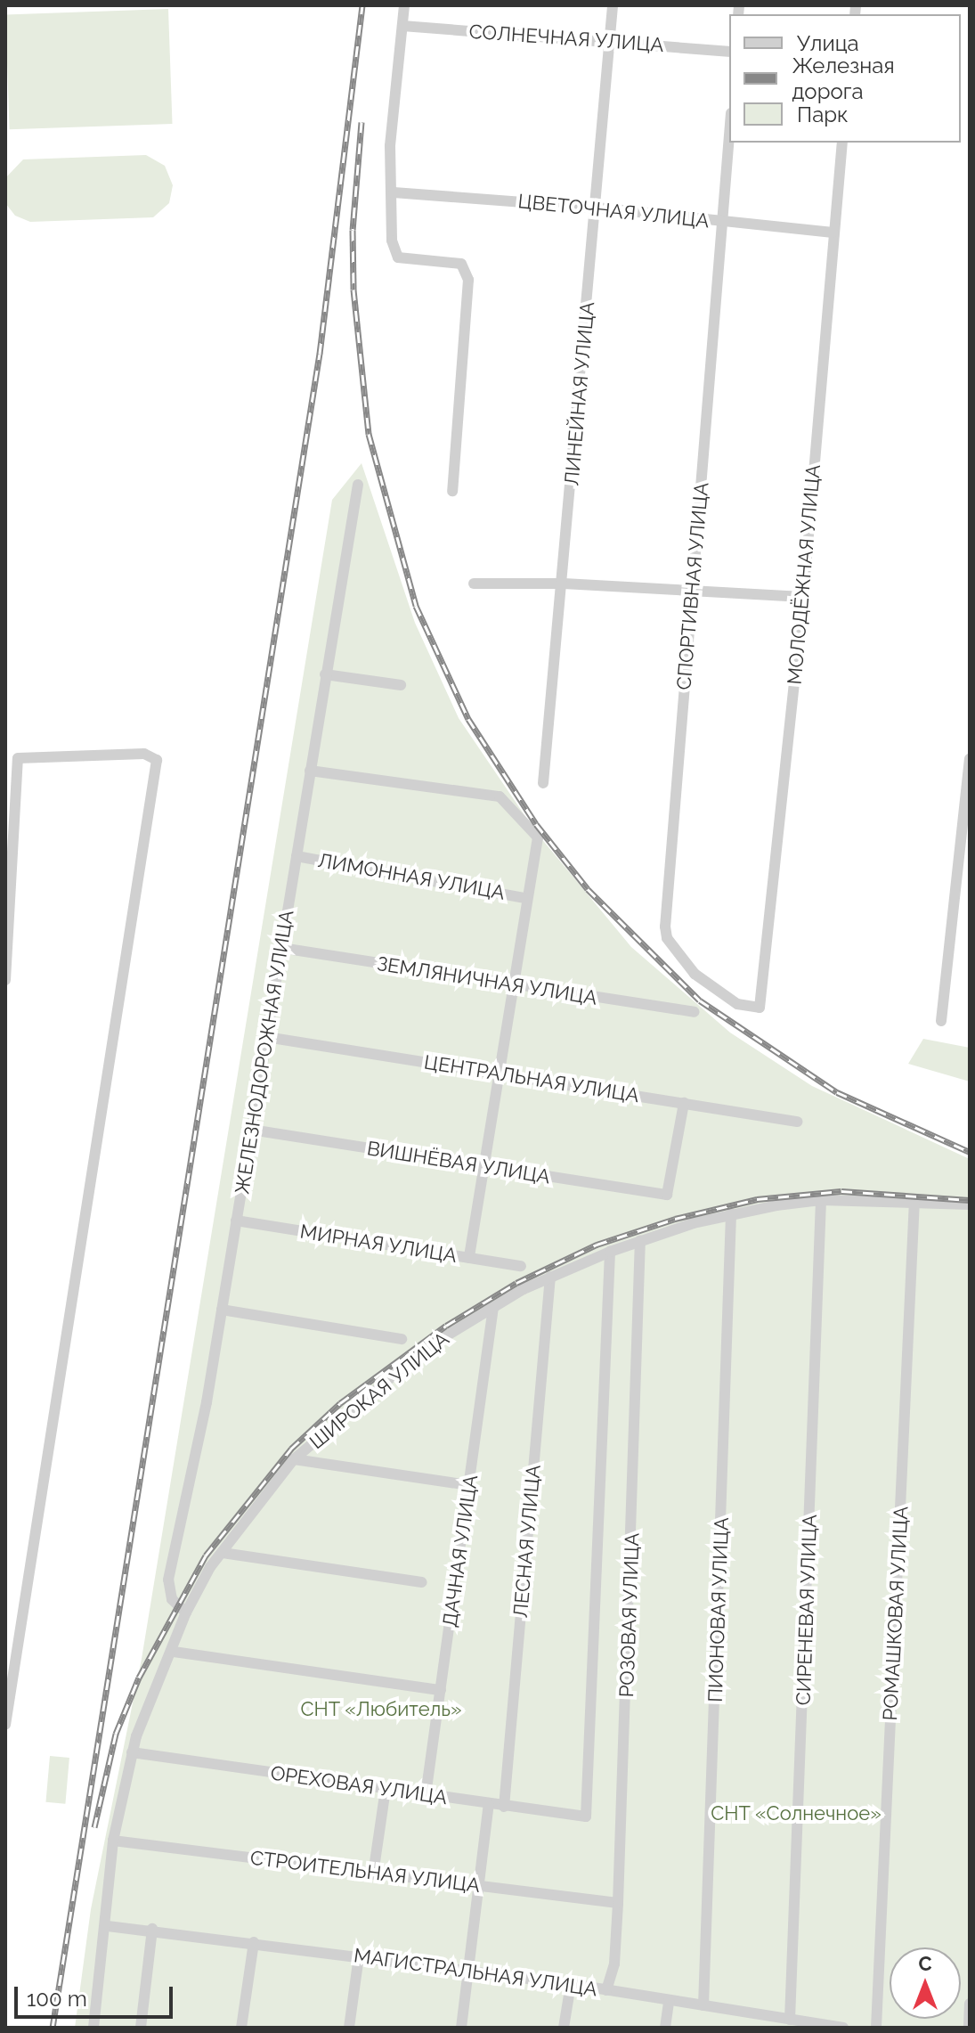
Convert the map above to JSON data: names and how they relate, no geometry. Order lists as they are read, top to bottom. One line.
{"streets":{"street":["СОЛНЕЧНАЯ УЛИЦА","ЦВЕТОЧНАЯ УЛИЦА","ЛИНЕЙНАЯ УЛИЦА","МОЛОДЁЖНАЯ УЛИЦА","СПОРТИВНАЯ УЛИЦА","ЛИМОННАЯ УЛИЦА","ЗЕМЛЯНИЧНАЯ УЛИЦА","ЖЕЛЕЗНОДОРОЖНАЯ УЛИЦА","ЦЕНТРАЛЬНАЯ УЛИЦА","ВИШНЁВАЯ УЛИЦА","МИРНАЯ УЛИЦА","ШИРОКАЯ УЛИЦА","ЛЕСНАЯ УЛИЦА","ДАЧНАЯ УЛИЦА","ПИОНОВАЯ УЛИЦА","СИРЕНЕВАЯ УЛИЦА","РОМАШКОВАЯ УЛИЦА","РОЗОВАЯ УЛИЦА","ОРЕХОВАЯ УЛИЦА","СТРОИТЕЛЬНАЯ УЛИЦА","МАГИСТРАЛЬНАЯ УЛИЦА"]},"crossings":[["СОЛНЕЧНАЯ УЛИЦА","ЛИНЕЙНАЯ УЛИЦА"],["ЦВЕТОЧНАЯ УЛИЦА","ЛИНЕЙНАЯ УЛИЦА"],["ЦВЕТОЧНАЯ УЛИЦА","МОЛОДЁЖНАЯ УЛИЦА"],["ЦВЕТОЧНАЯ УЛИЦА","СПОРТИВНАЯ УЛИЦА"],["МОЛОДЁЖНАЯ УЛИЦА","СПОРТИВНАЯ УЛИЦА"],["ЛИМОННАЯ УЛИЦА","ЗЕМЛЯНИЧНАЯ УЛИЦА"],["ЛИМОННАЯ УЛИЦА","ЖЕЛЕЗНОДОРОЖНАЯ УЛИЦА"],["ЛИМОННАЯ УЛИЦА","ЦЕНТРАЛЬНАЯ УЛИЦА"],["ЛИМОННАЯ УЛИЦА","ВИШНЁВАЯ УЛИЦА"],["ЛИМОННАЯ УЛИЦА","МИРНАЯ УЛИЦА"],["ЗЕМЛЯНИЧНАЯ УЛИЦА","ЖЕЛЕЗНОДОРОЖНАЯ УЛИЦА"],["ЖЕЛЕЗНОДОРОЖНАЯ УЛИЦА","ЦЕНТРАЛЬНАЯ УЛИЦА"],["ЖЕЛЕЗНОДОРОЖНАЯ УЛИЦА","ВИШНЁВАЯ УЛИЦА"],["ЖЕЛЕЗНОДОРОЖНАЯ УЛИЦА","МИРНАЯ УЛИЦА"],["ЖЕЛЕЗНОДОРОЖНАЯ УЛИЦА","ШИРОКАЯ УЛИЦА"],["ЦЕНТРАЛЬНАЯ УЛИЦА","ВИШНЁВАЯ УЛИЦА"],["ШИРОКАЯ УЛИЦА","ЛЕСНАЯ УЛИЦА"],["ШИРОКАЯ УЛИЦА","ДАЧНАЯ УЛИЦА"],["ШИРОКАЯ УЛИЦА","ПИОНОВАЯ УЛИЦА"],["ШИРОКАЯ УЛИЦА","СИРЕНЕВАЯ УЛИЦА"],["ШИРОКАЯ УЛИЦА","РОМАШКОВАЯ УЛИЦА"],["ШИРОКАЯ УЛИЦА","РОЗОВАЯ УЛИЦА"],["ШИРОКАЯ УЛИЦА","ОРЕХОВАЯ УЛИЦА"],["ШИРОКАЯ УЛИЦА","СТРОИТЕЛЬНАЯ УЛИЦА"],["ШИРОКАЯ УЛИЦА","МАГИСТРАЛЬНАЯ УЛИЦА"],["ЛЕСНАЯ УЛИЦА","ОРЕХОВАЯ УЛИЦА"],["ДАЧНАЯ УЛИЦА","ОРЕХОВАЯ УЛИЦА"],["ПИОНОВАЯ УЛИЦА","МАГИСТРАЛЬНАЯ УЛИЦА"],["СИРЕНЕВАЯ УЛИЦА","МАГИСТРАЛЬНАЯ УЛИЦА"],["РОЗОВАЯ УЛИЦА","СТРОИТЕЛЬНАЯ УЛИЦА"],["РОЗОВАЯ УЛИЦА","МАГИСТРАЛЬНАЯ УЛИЦА"]],"parks":["СНТ «Любитель»","СНТ «Солнечное»"],"legend":["Улица","Железная дорога","Парк"],"scale_bar":"100 m","north":"top"}
